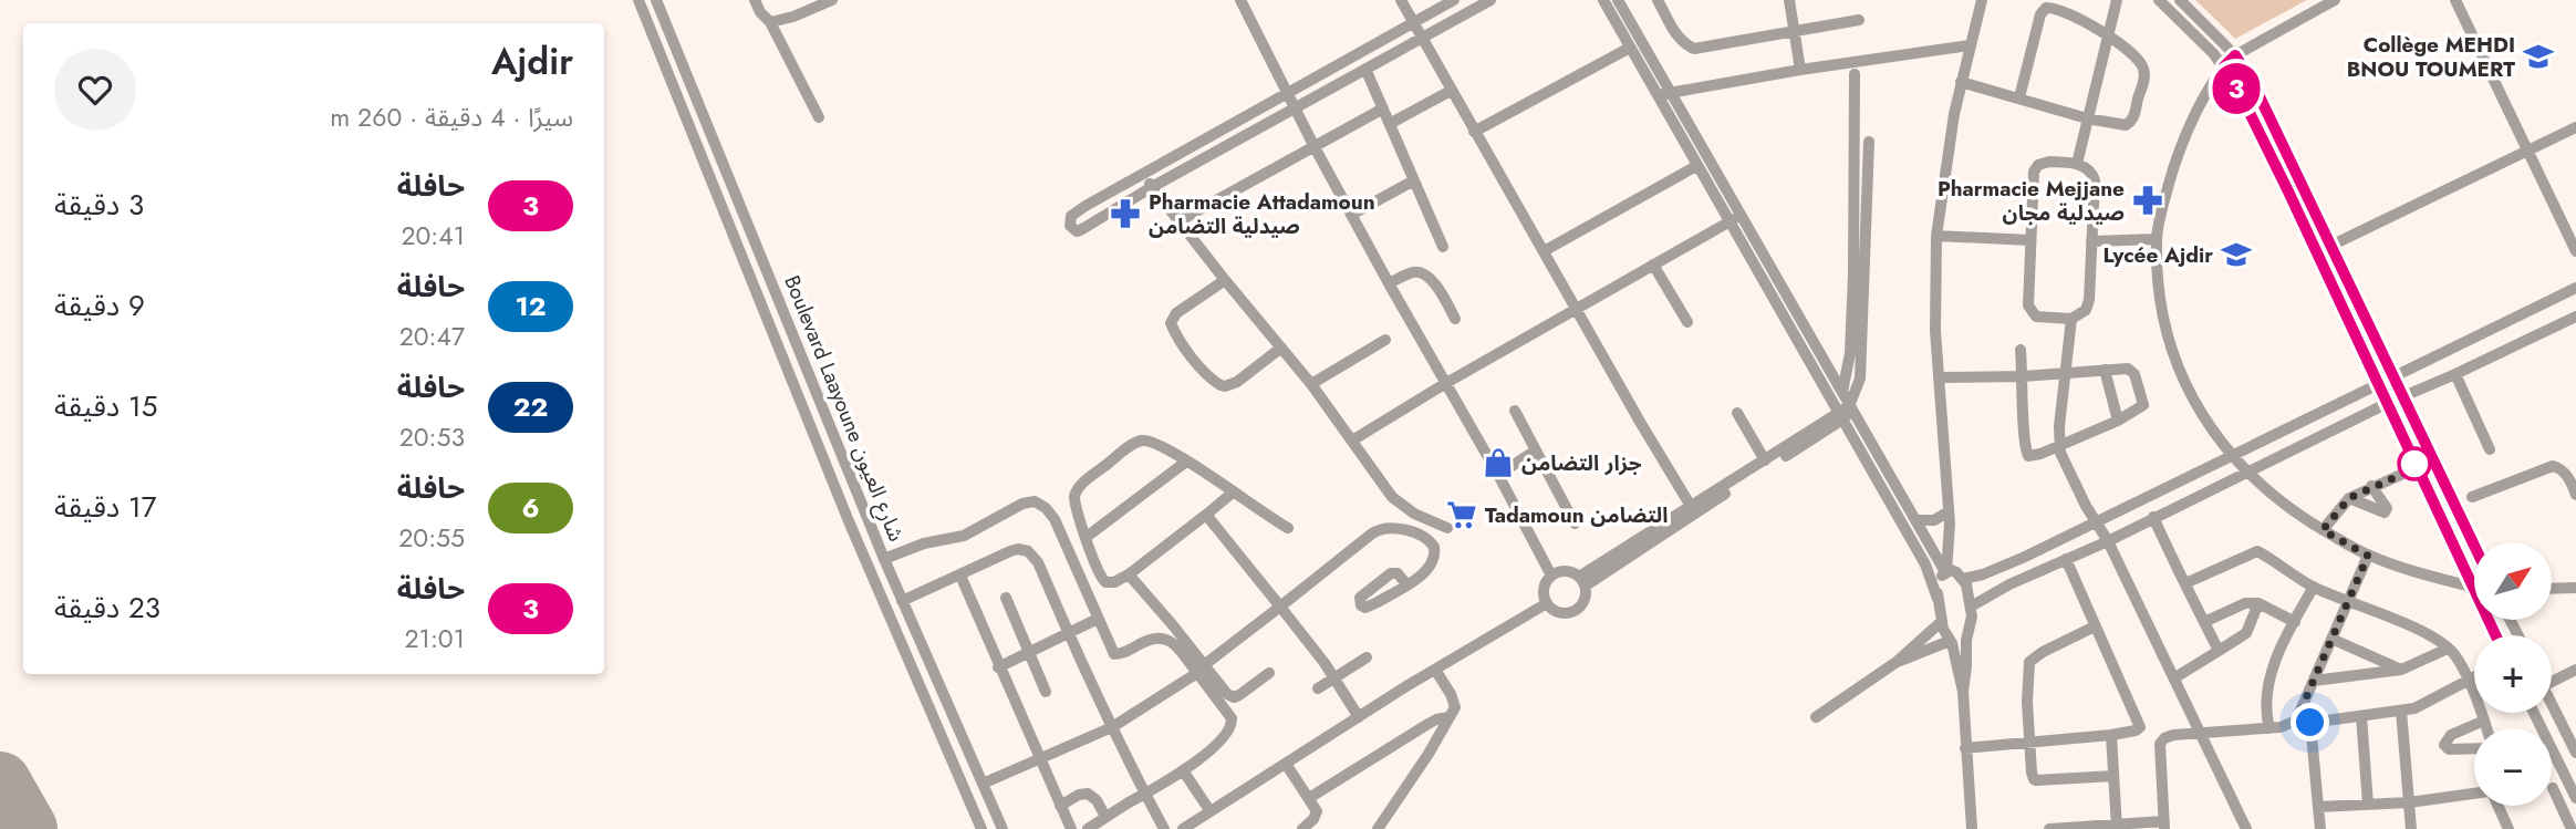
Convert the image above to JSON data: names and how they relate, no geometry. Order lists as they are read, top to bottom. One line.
{"streets":{"street":["Boulevard Laayoune شارع العيون"]},"places":{"school or university":["Collège MEHDI BNOU TOUMERT","Lycée Ajdir"],"pharmacy":["Pharmacie Mejjane صيدلية مجان","Pharmacie Attadamoun صيدلية التضامن"],"shop":["جزار التضامن"],"supermarket":["Tadamoun التضامن"]},"lines":["bus line 3"],"north":"top right","page":{"on_map":"3","heading":["Ajdir","سيرًا · 4 دقيقة · 260 m"],"list":[{"mark":"3","name":"حافلة","note":"20:41","value":"3 دقيقة"},{"mark":"12","name":"حافلة","note":"20:47","value":"9 دقيقة"},{"mark":"22","name":"حافلة","note":"20:53","value":"15 دقيقة"},{"mark":"6","name":"حافلة","note":"20:55","value":"17 دقيقة"},{"mark":"3","name":"حافلة","note":"21:01","value":"23 دقيقة"}],"map_buttons":["+","−"]}}
